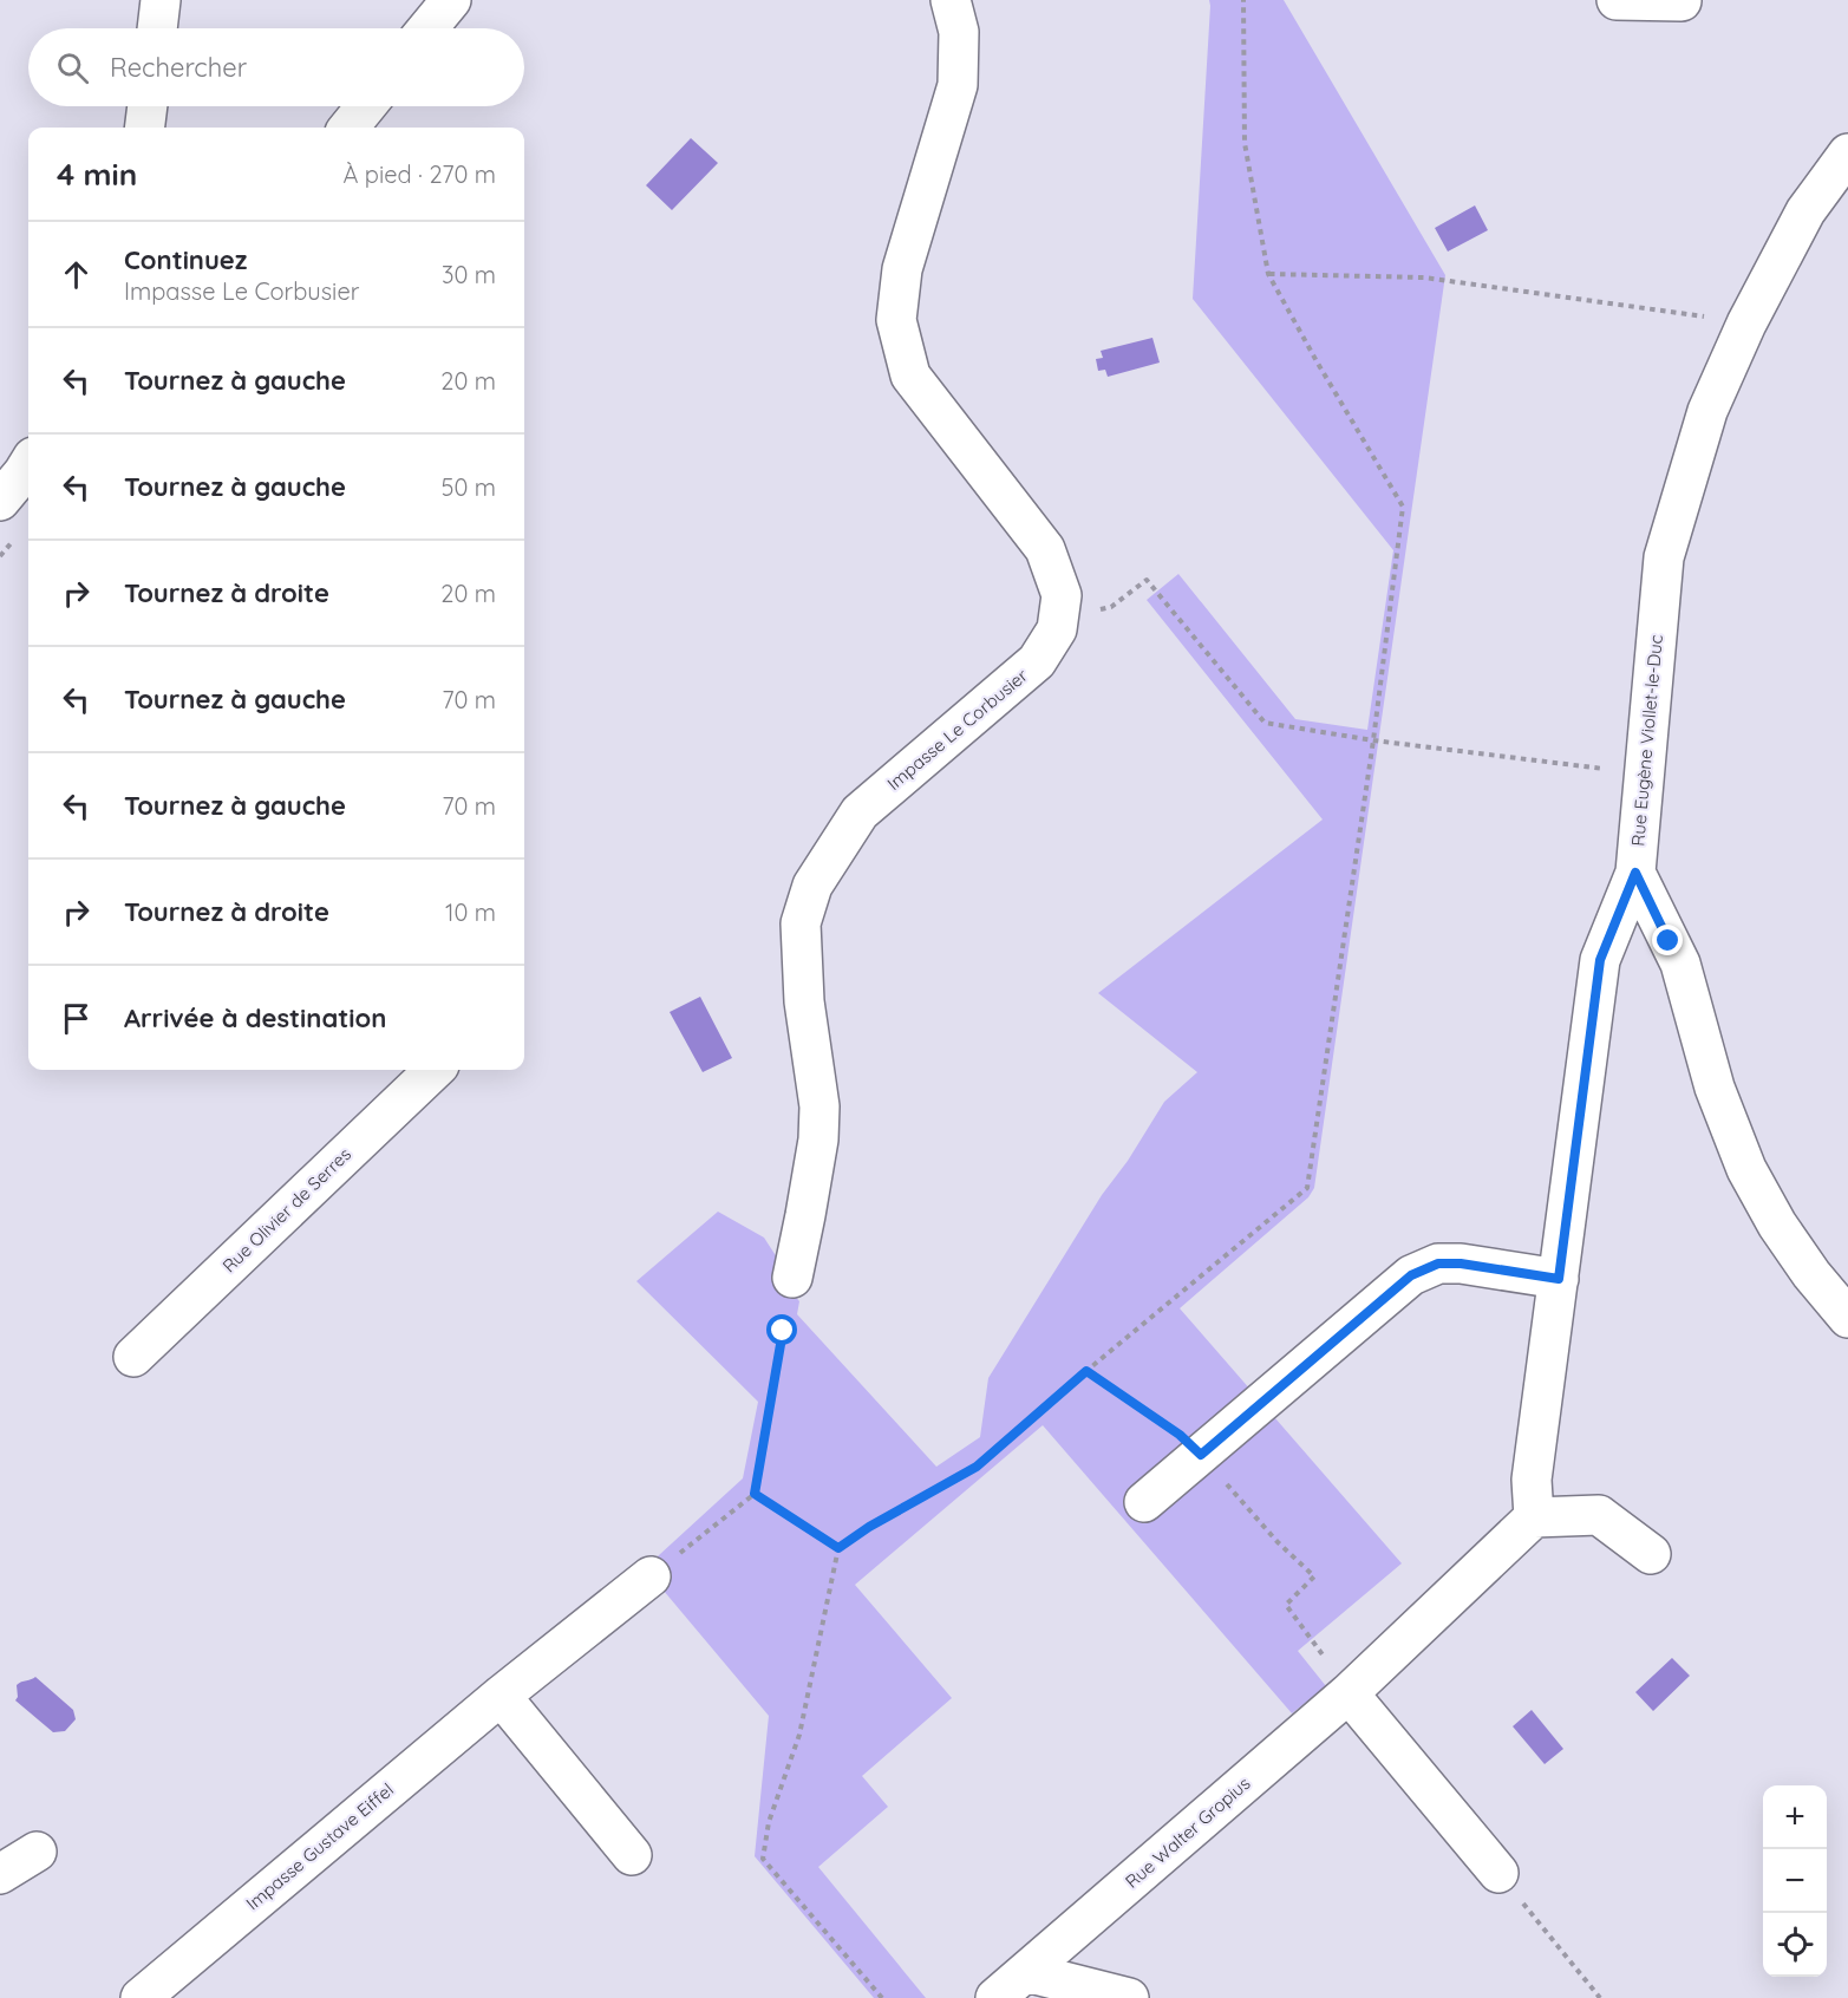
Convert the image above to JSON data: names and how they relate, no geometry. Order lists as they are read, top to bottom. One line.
{"streets":{"street":["Impasse Le Corbusier","Rue Eugène Viollet-le-Duc","Rue Olivier de Serres","Rue Walter Gropius","Impasse Gustave Eiffel"]},"page":{"search":"Rechercher","heading":["4 min","À pied · 270 m"],"list":[["Continuez","Impasse Le Corbusier","30 m"],["Tournez à gauche","20 m"],["Tournez à gauche","50 m"],["Tournez à droite","20 m"],["Tournez à gauche","70 m"],["Tournez à gauche","70 m"],["Tournez à droite","10 m"],"Arrivée à destination"],"map_buttons":["+","−"]}}
